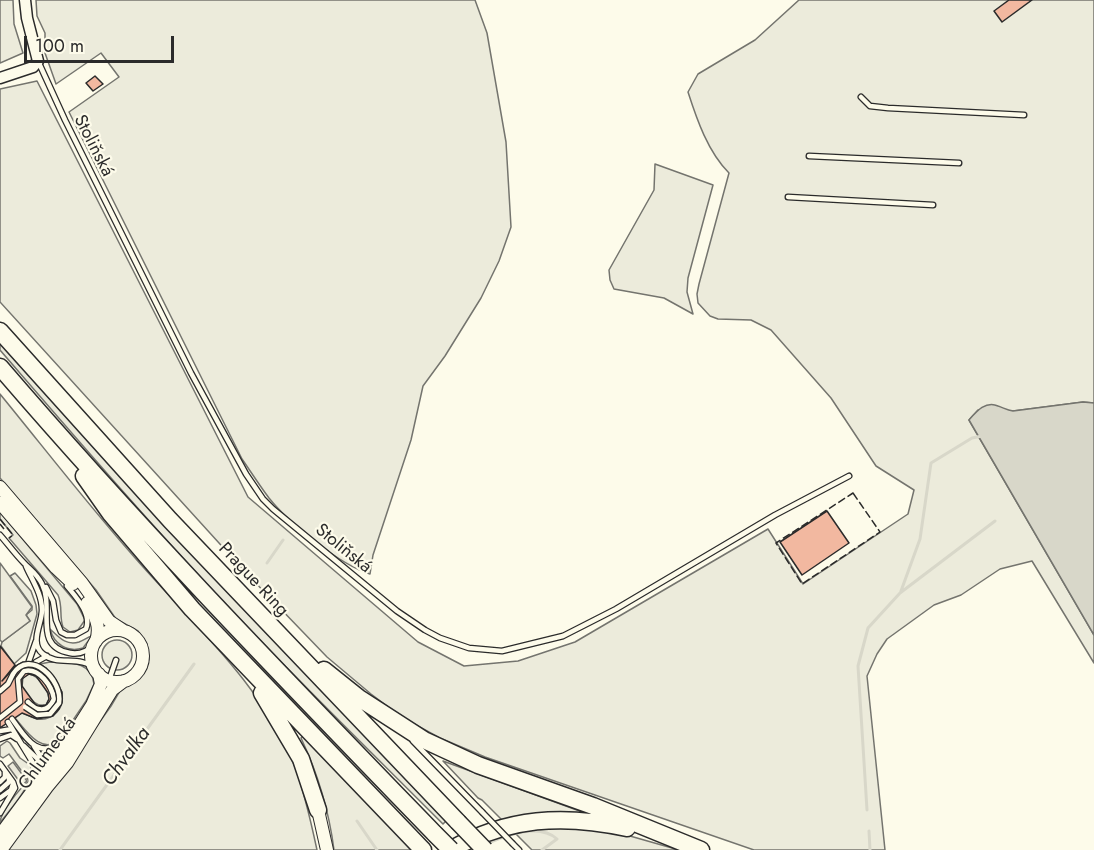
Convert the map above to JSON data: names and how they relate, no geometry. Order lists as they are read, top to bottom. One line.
{"streets":{"highway":["Prague Ring"],"main road":["Chlumecká"],"lane":["Stoliňská"]},"water":["Chvalka"],"scale_bar":"100 m"}
